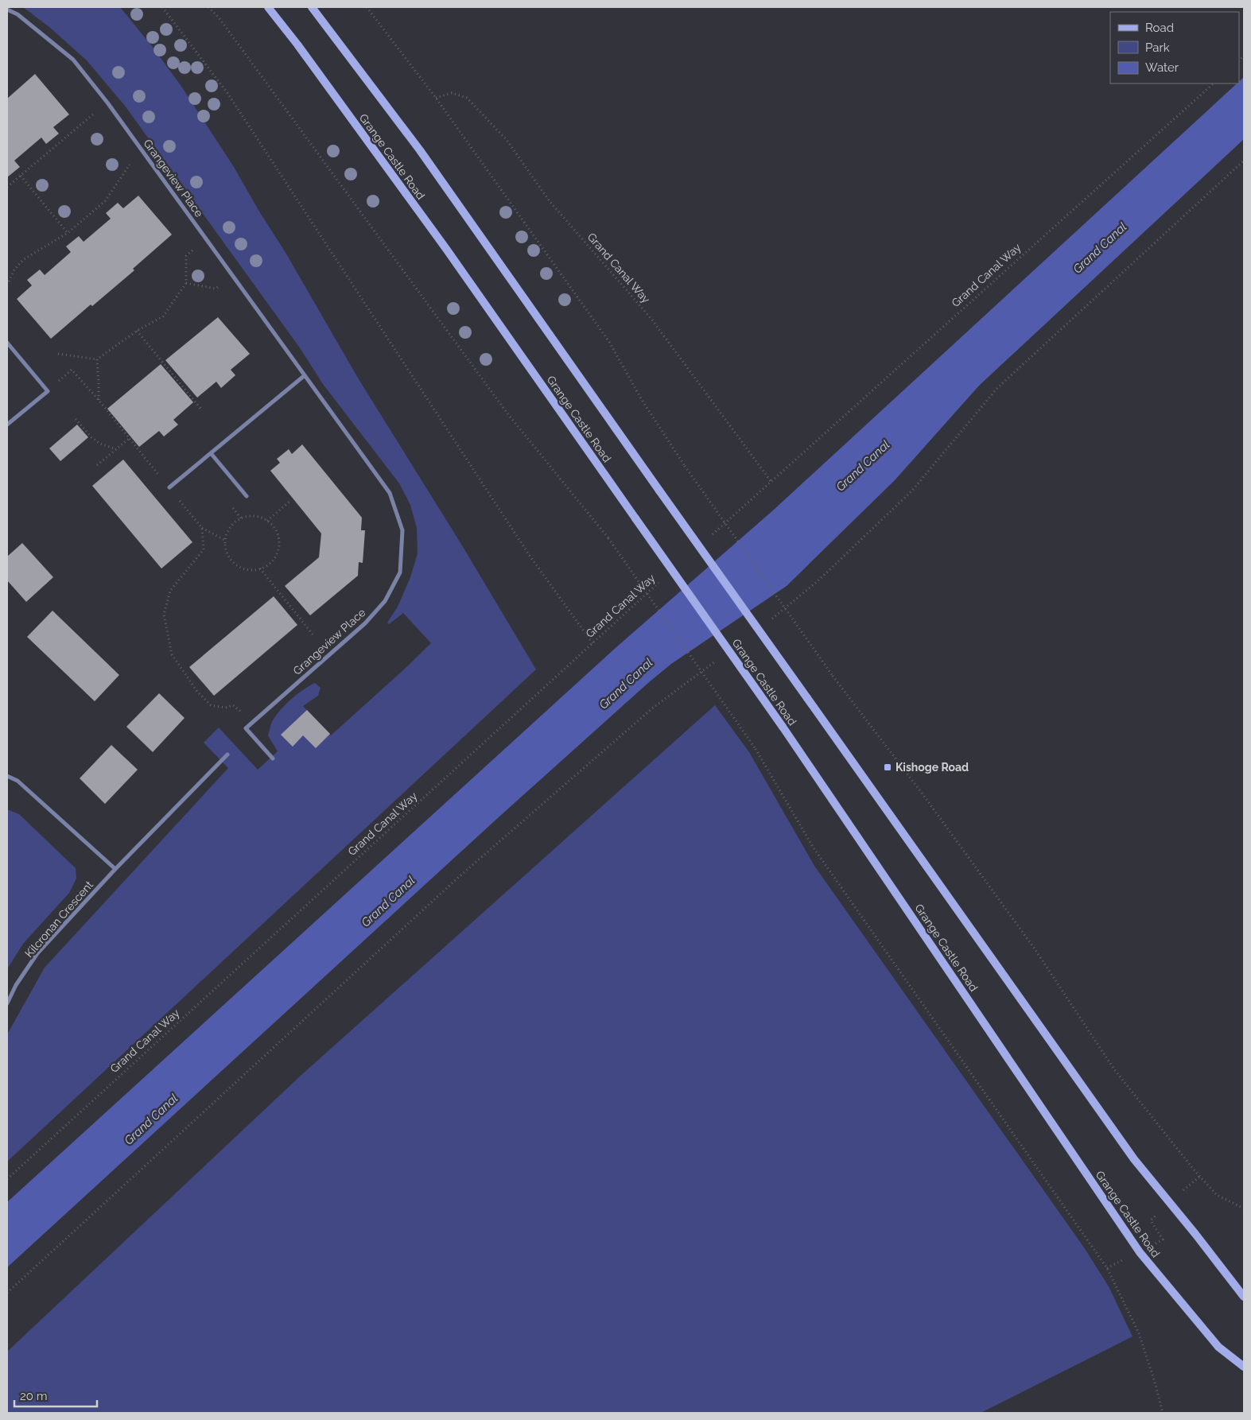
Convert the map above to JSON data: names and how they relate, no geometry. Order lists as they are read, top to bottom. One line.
{"streets":{"main road":["Grange Castle Road"],"street":["Grangeview Place","Kilcronan Crescent"],"path":["Grand Canal Way"]},"water":["Grand Canal"],"places":{"transit":["Kishoge Road"]},"legend":["Road","Park","Water"],"scale_bar":"20 m"}
